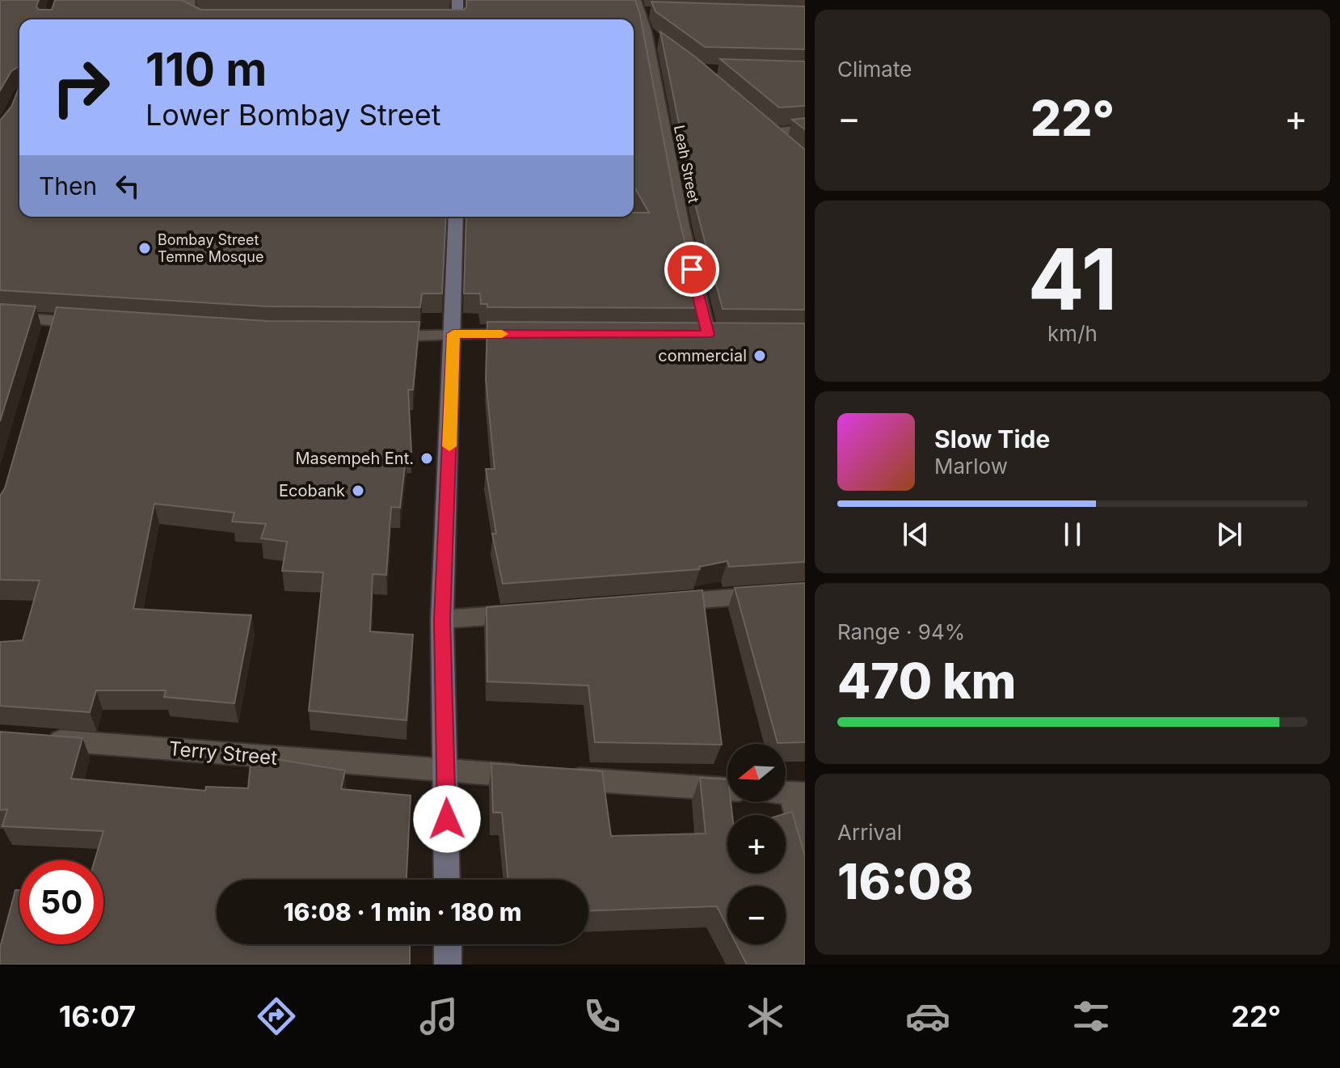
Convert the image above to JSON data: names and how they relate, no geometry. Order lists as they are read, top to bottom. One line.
{"streets":{"street":["Leah Street","Terry Street"]},"places":["Bombay Street Temne Mosque","commercial","Masempeh Ent.","Ecobank"],"north":"left","page":{"tile":["Climate",["41","km/h"],["Range · 94%","470 km"],["Arrival","16:08"]],"turn":["110 m","Lower Bombay Street"],"heat":["−","22°","+"],"then":"Then","song":["Slow Tide","Marlow"],"map_buttons":["+","−"],"limit":"50","trip":"16:08 · 1 min · 180 m","tabs":["16:07","22°"]}}
